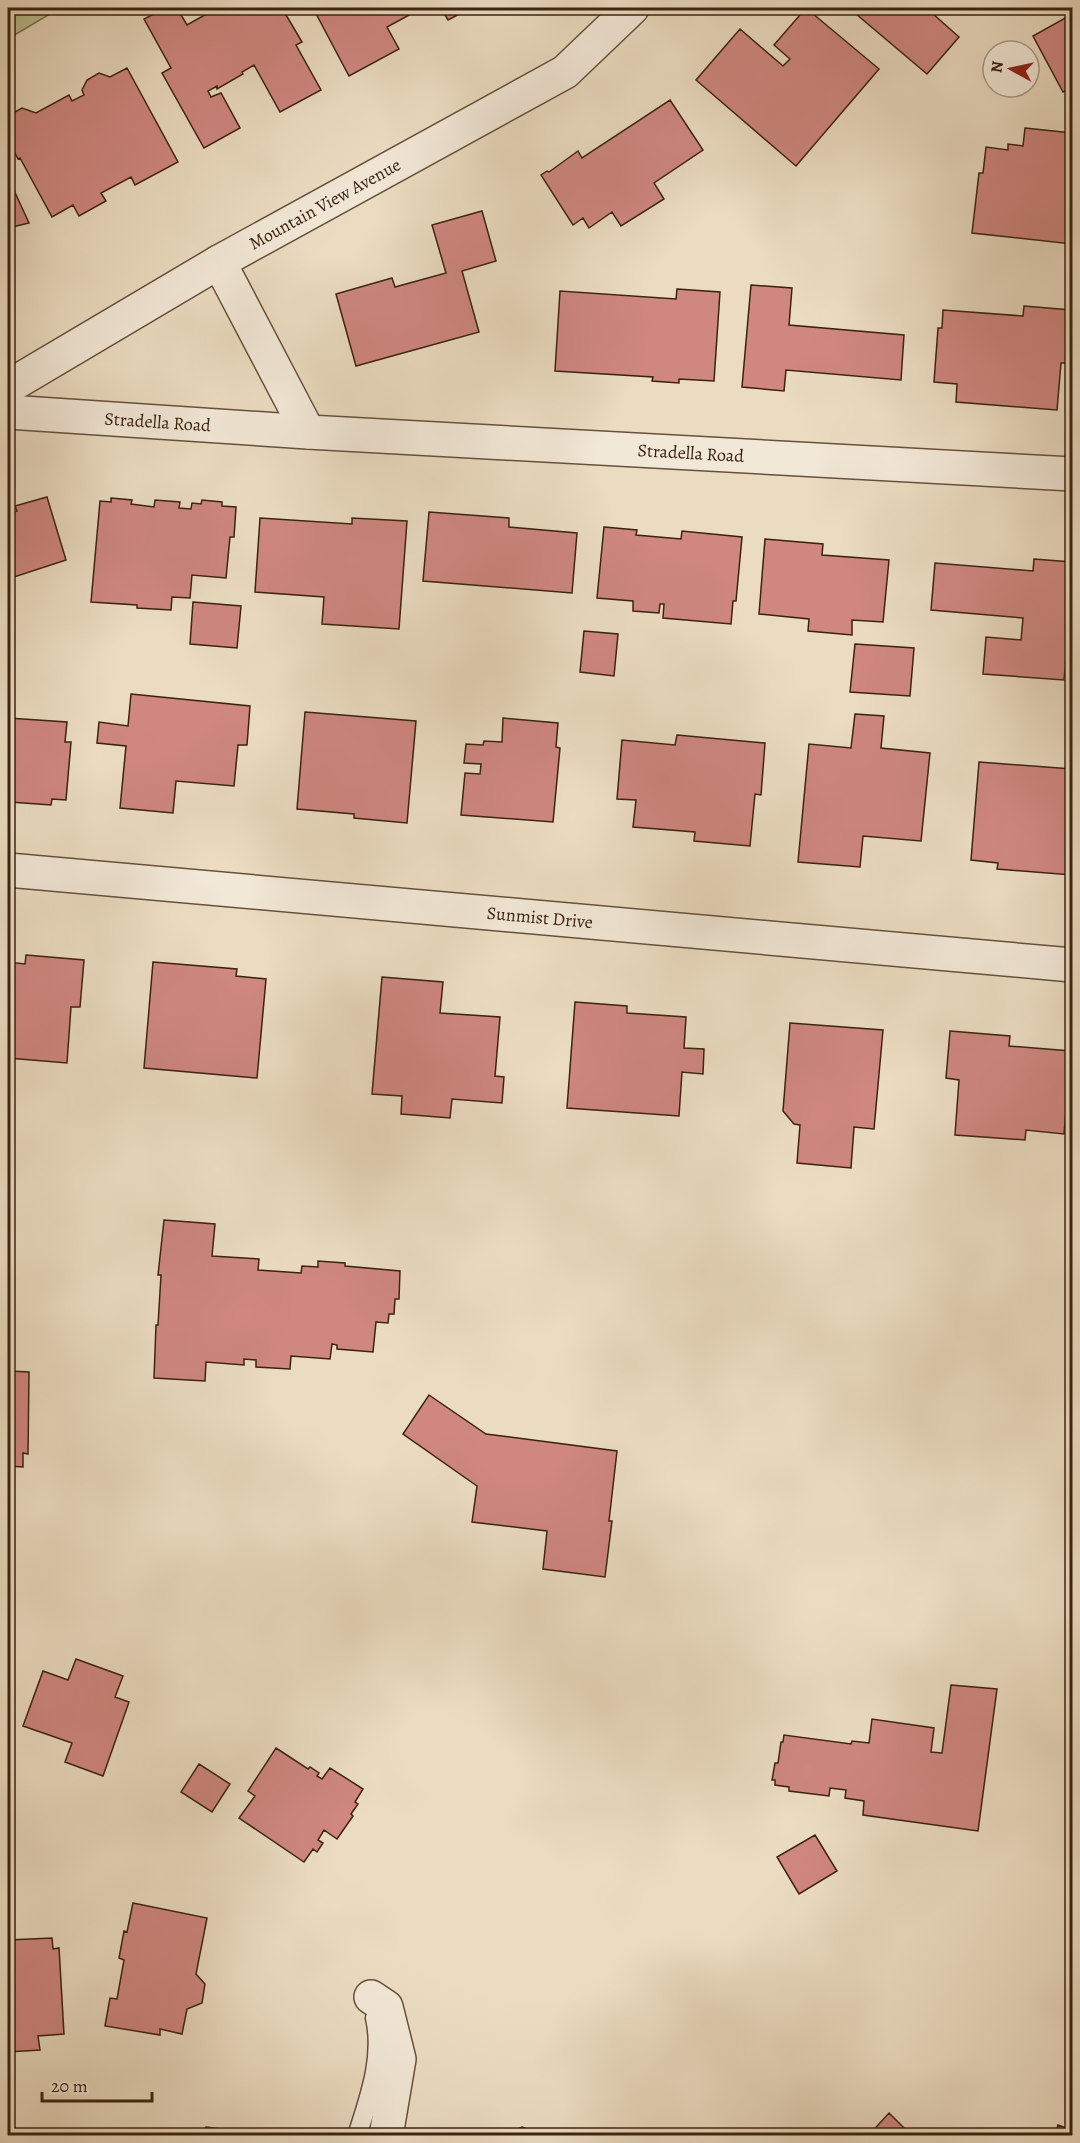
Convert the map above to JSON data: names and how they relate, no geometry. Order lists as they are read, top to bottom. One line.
{"streets":{"street":["Mountain View Avenue","Stradella Road","Sunmist Drive"]},"scale_bar":"20 m","north":"left"}
